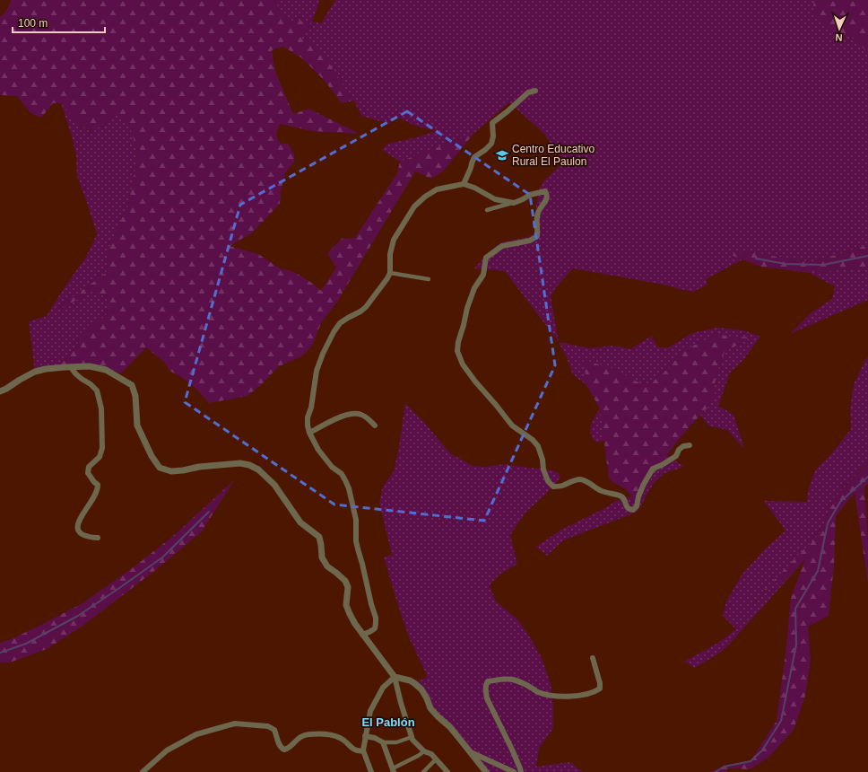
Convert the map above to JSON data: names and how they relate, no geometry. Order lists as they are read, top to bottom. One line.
{"districts":["El Pablón"],"places":{"school or university":["Centro Educativo Rural El Paulon"]},"scale_bar":"100 m","north":"bottom"}
